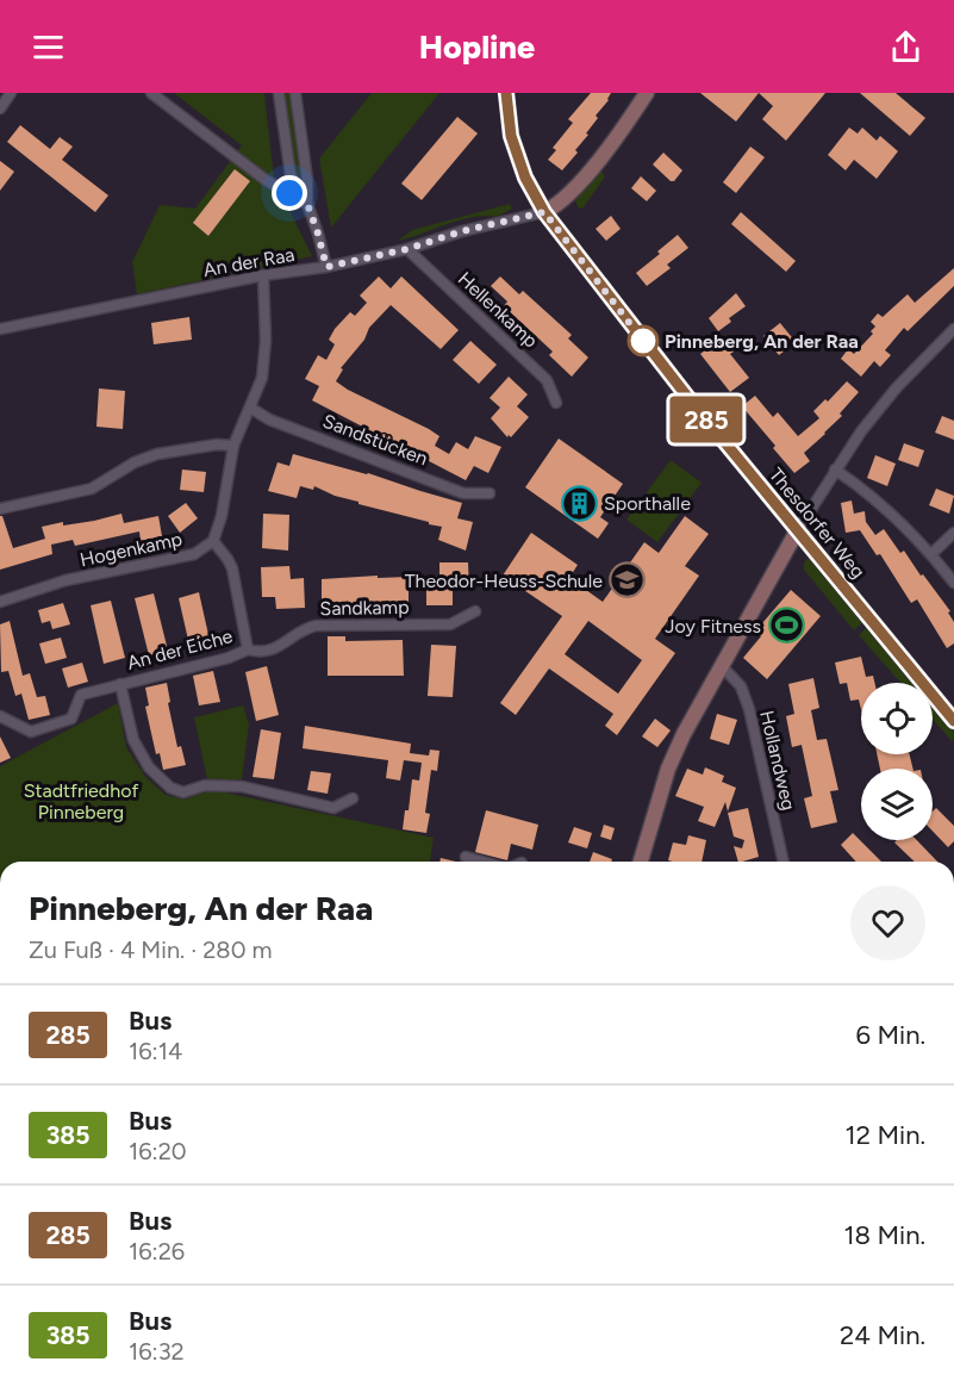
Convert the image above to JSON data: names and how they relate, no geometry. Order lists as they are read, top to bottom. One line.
{"streets":{"street":["An der Raa","Hellenkamp","Sandstücken","Thesdorfer Weg","Hogenkamp","Sandkamp","An der Eiche","Hollandweg"]},"crossings":[["An der Raa","Hellenkamp"],["An der Raa","Thesdorfer Weg"],["Sandkamp","An der Eiche"]],"parks":["Stadtfriedhof Pinneberg"],"places":{"other":["Pinneberg, An der Raa"],"building":["Sporthalle"],"school or university":["Theodor-Heuss-Schule"],"sports":["Joy Fitness"]},"lines":["bus line 285"],"page":{"header":"Hopline","on_map":"285","heading":["Pinneberg, An der Raa","Zu Fuß · 4 Min. · 280 m"],"list":[{"mark":"285","name":"Bus","note":"16:14","value":"6 Min."},{"mark":"385","name":"Bus","note":"16:20","value":"12 Min."},{"mark":"285","name":"Bus","note":"16:26","value":"18 Min."},{"mark":"385","name":"Bus","note":"16:32","value":"24 Min."}]}}
